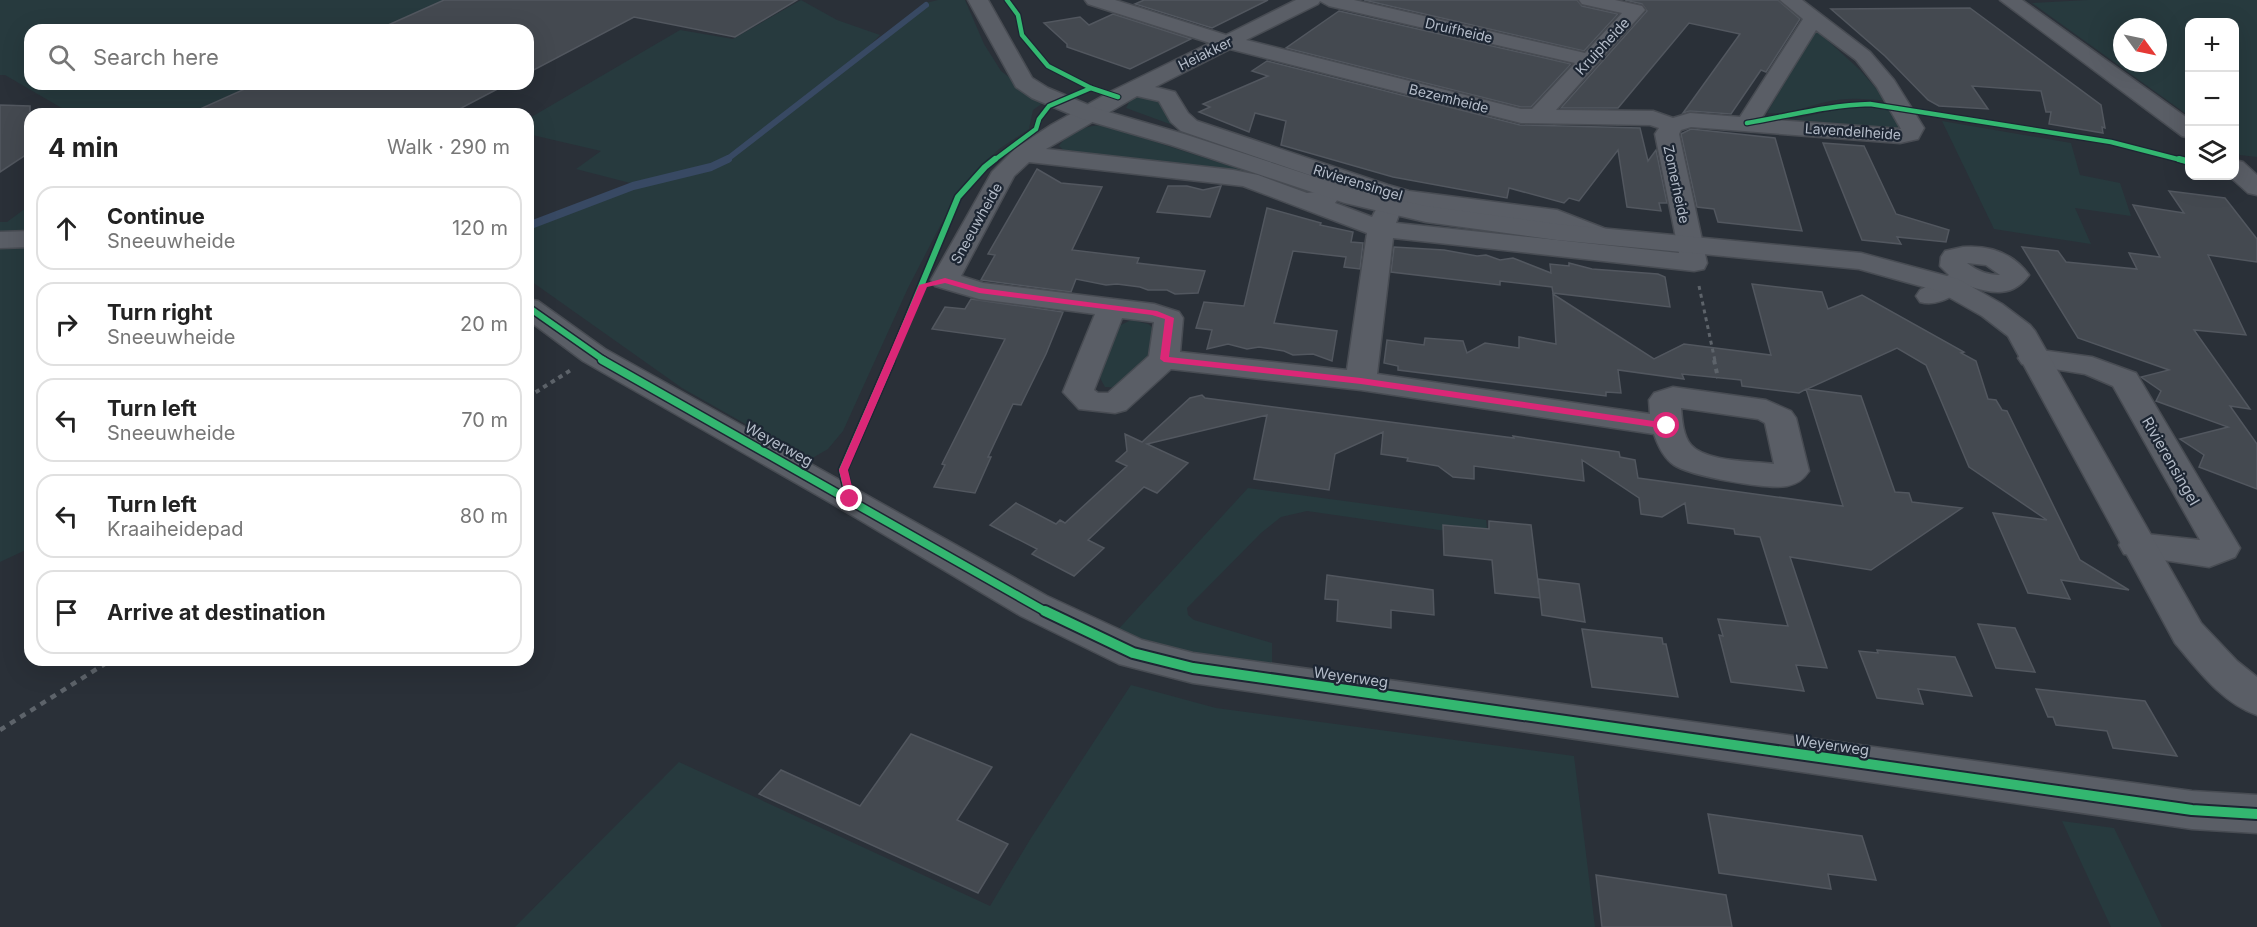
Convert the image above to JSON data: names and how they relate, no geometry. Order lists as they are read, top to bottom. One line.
{"streets":{"street":["Druifheide","Kruipheide","Heiakker","Bezemheide","Lavendelheide","Rivierensingel","Zomerheide","Sneeuwheide","Weyerweg"]},"crossings":[["Druifheide","Kruipheide"],["Kruipheide","Bezemheide"],["Heiakker","Bezemheide"],["Heiakker","Rivierensingel"],["Heiakker","Sneeuwheide"],["Bezemheide","Lavendelheide"],["Bezemheide","Zomerheide"],["Lavendelheide","Zomerheide"],["Rivierensingel","Zomerheide"],["Rivierensingel","Sneeuwheide"]],"north":"bottom right","page":{"map_buttons":["+","−"],"search":"Search here","heading":["4 min","Walk · 290 m"],"list":[["Continue","Sneeuwheide","120 m"],["Turn right","Sneeuwheide","20 m"],["Turn left","Sneeuwheide","70 m"],["Turn left","Kraaiheidepad","80 m"],"Arrive at destination"]}}
